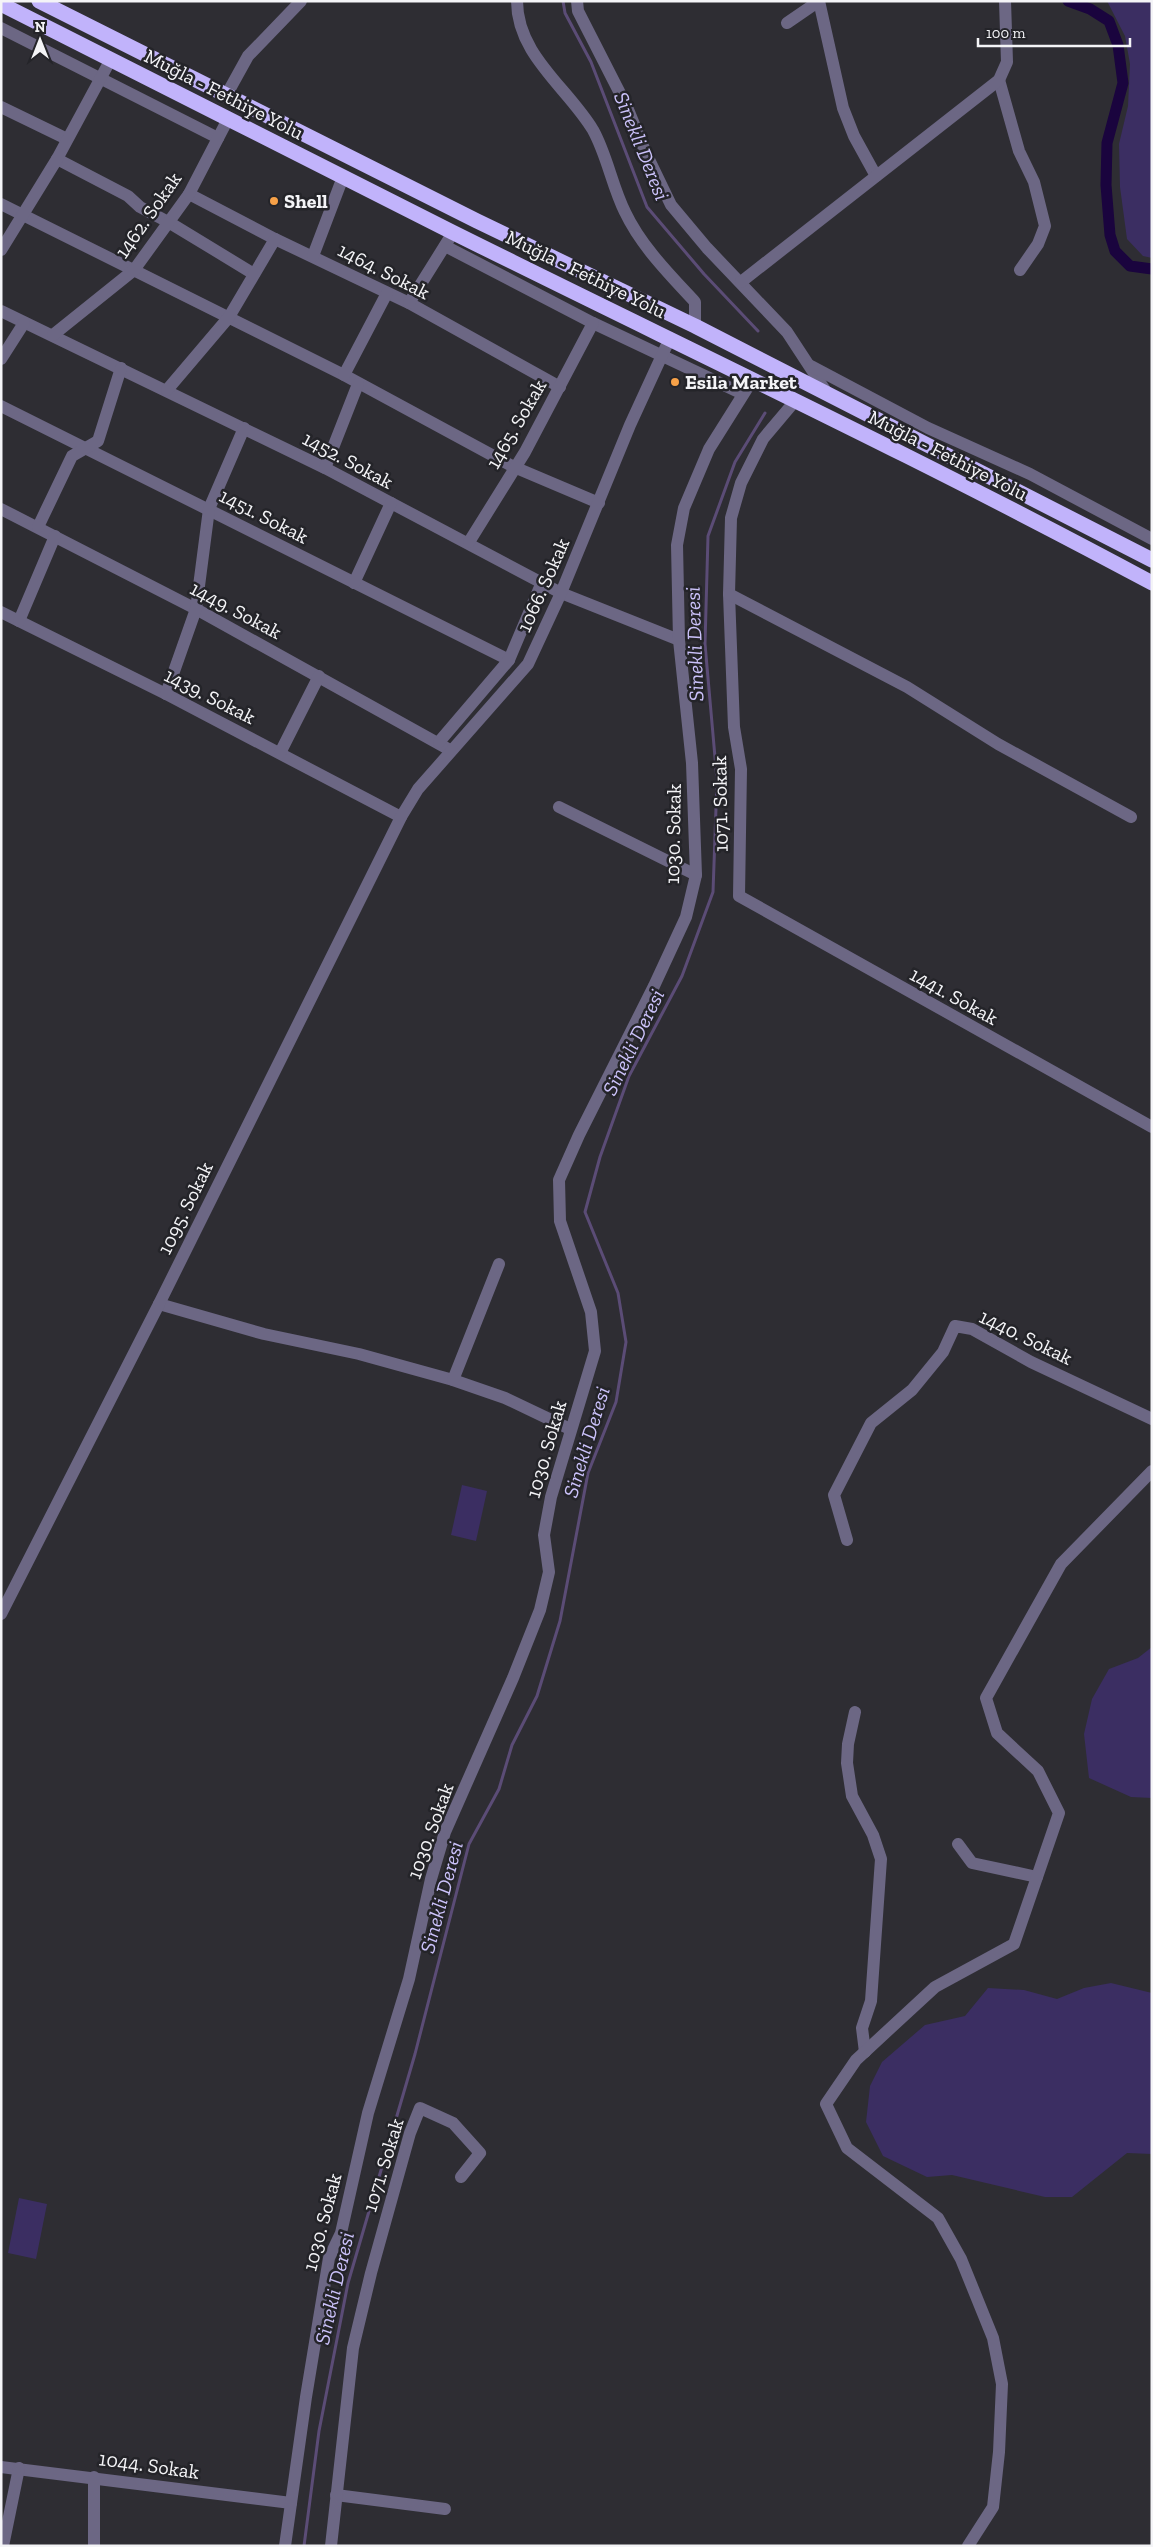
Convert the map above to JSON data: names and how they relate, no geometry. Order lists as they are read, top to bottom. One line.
{"streets":{"highway":["Muğla - Fethiye Yolu"],"street":["1462. Sokak","1464. Sokak","1465. Sokak","1452. Sokak","1451. Sokak","1066. Sokak","1449. Sokak","1439. Sokak","1071. Sokak","1030. Sokak","1441. Sokak","1095. Sokak","1440. Sokak","1044. Sokak"]},"crossings":[["Muğla - Fethiye Yolu","1462. Sokak"],["Muğla - Fethiye Yolu","1066. Sokak"],["Muğla - Fethiye Yolu","1071. Sokak"],["Muğla - Fethiye Yolu","1030. Sokak"],["1462. Sokak","1464. Sokak"],["1462. Sokak","1452. Sokak"],["1464. Sokak","1465. Sokak"],["1465. Sokak","1452. Sokak"],["1452. Sokak","1066. Sokak"],["1452. Sokak","1030. Sokak"],["1066. Sokak","1449. Sokak"],["1066. Sokak","1439. Sokak"],["1066. Sokak","1095. Sokak"],["1439. Sokak","1095. Sokak"],["1071. Sokak","1441. Sokak"],["1030. Sokak","1044. Sokak"]],"water":["Sinekli Deresi"],"places":["Shell","Esila Market"],"scale_bar":"100 m","north":"top"}
